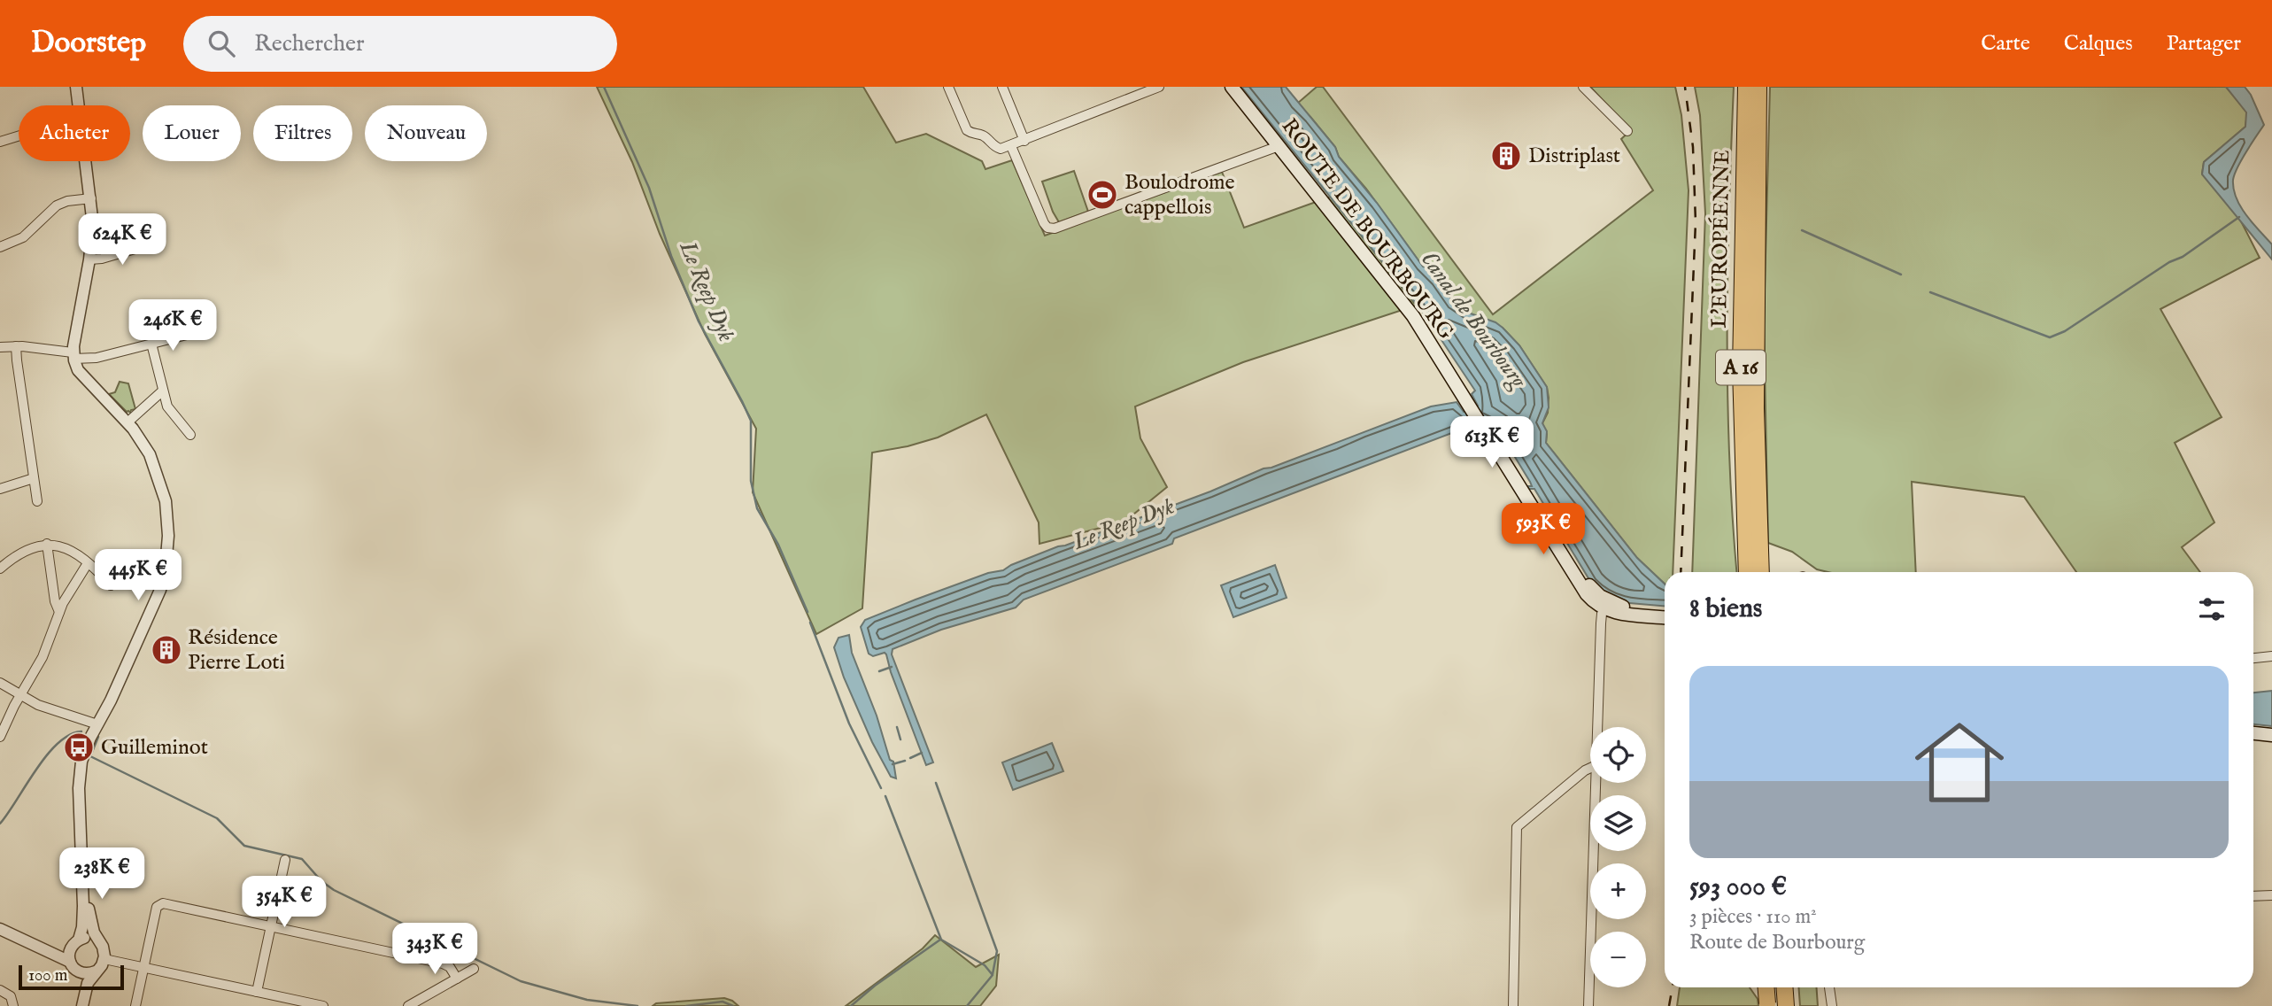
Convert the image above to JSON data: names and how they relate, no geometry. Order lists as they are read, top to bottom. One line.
{"streets":{"highway":["L'EUROPÉENNE","A 16"],"main road":["ROUTE DE BOURBOURG"]},"water":["Le Reep Dyk","Canal de Bourbourg"],"places":{"building":["Distriplast","Résidence Pierre Loti"],"sports":["Boulodrome cappellois"],"bus stop":["Guilleminot"]},"scale_bar":"100 m","page":{"header":"Doorstep","search":"Rechercher","nav":["Carte","Calques","Partager"],"chip":["Acheter","Louer","Filtres","Nouveau"],"price":["624K €","246K €","613K €","593K €","445K €","238K €","354K €","343K €"],"heading":"8 biens","list":[{"name":"593 000 €","note":"3 pièces · 110 m² · Route de Bourbourg"}],"map_buttons":["+","−"],"scale":"100 m"}}
